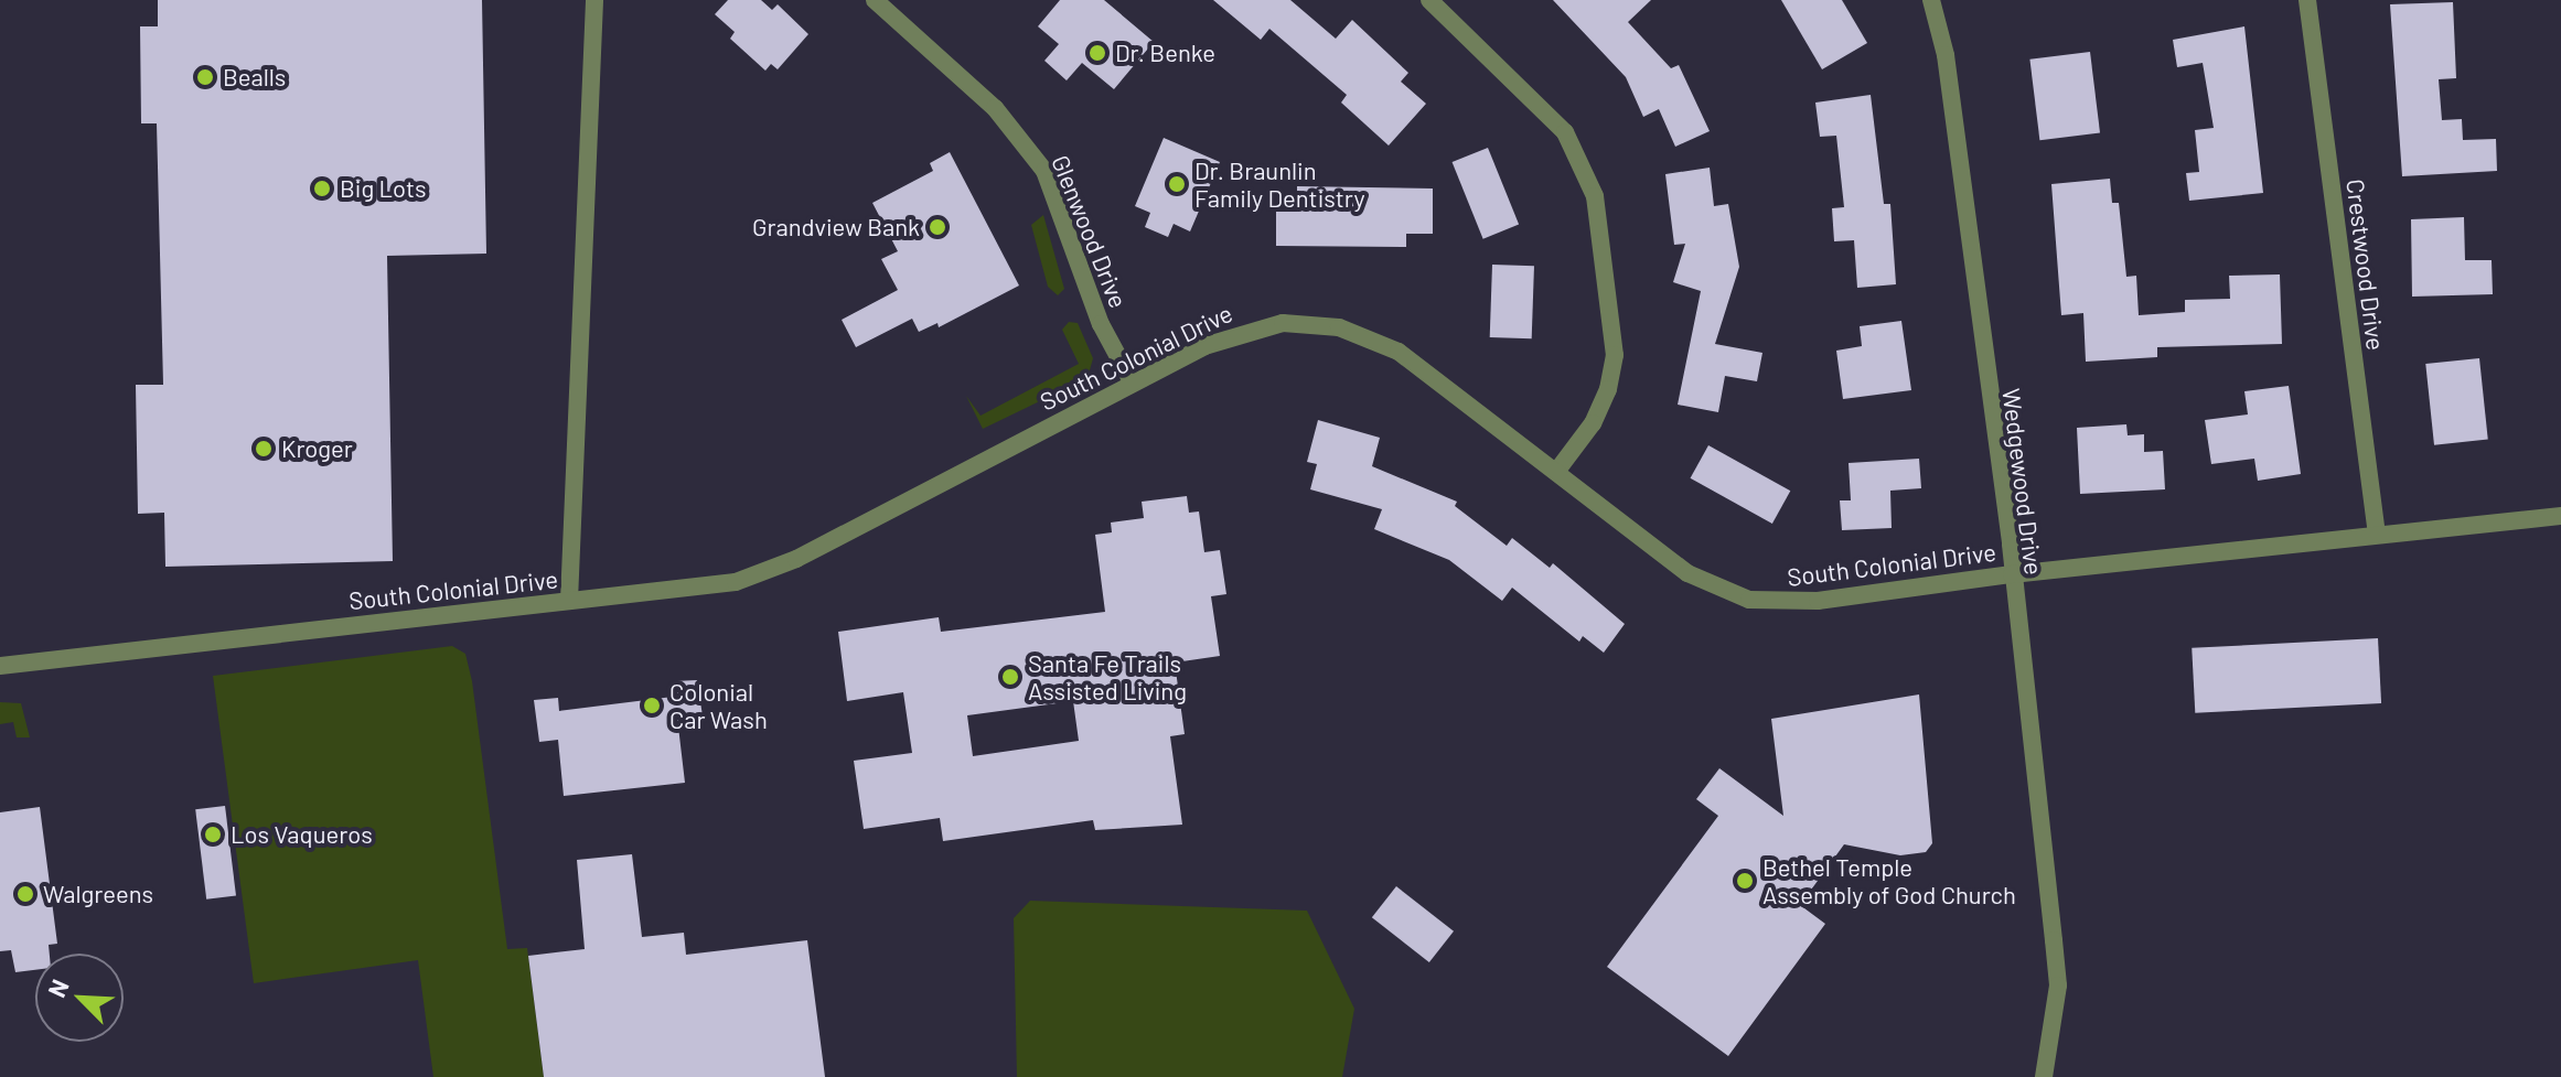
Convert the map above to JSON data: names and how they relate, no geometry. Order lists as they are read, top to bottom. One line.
{"streets":{"street":["Glenwood Drive","Crestwood Drive","South Colonial Drive","Wedgewood Drive"]},"crossings":[["Glenwood Drive","South Colonial Drive"],["Crestwood Drive","South Colonial Drive"],["South Colonial Drive","Wedgewood Drive"]],"places":["Dr. Benke","Bealls","Dr. Braunlin Family Dentistry","Big Lots","Grandview Bank","Kroger","Santa Fe Trails Assisted Living","Colonial Car Wash","Los Vaqueros","Bethel Temple Assembly of God Church","Walgreens"],"north":"top left"}
